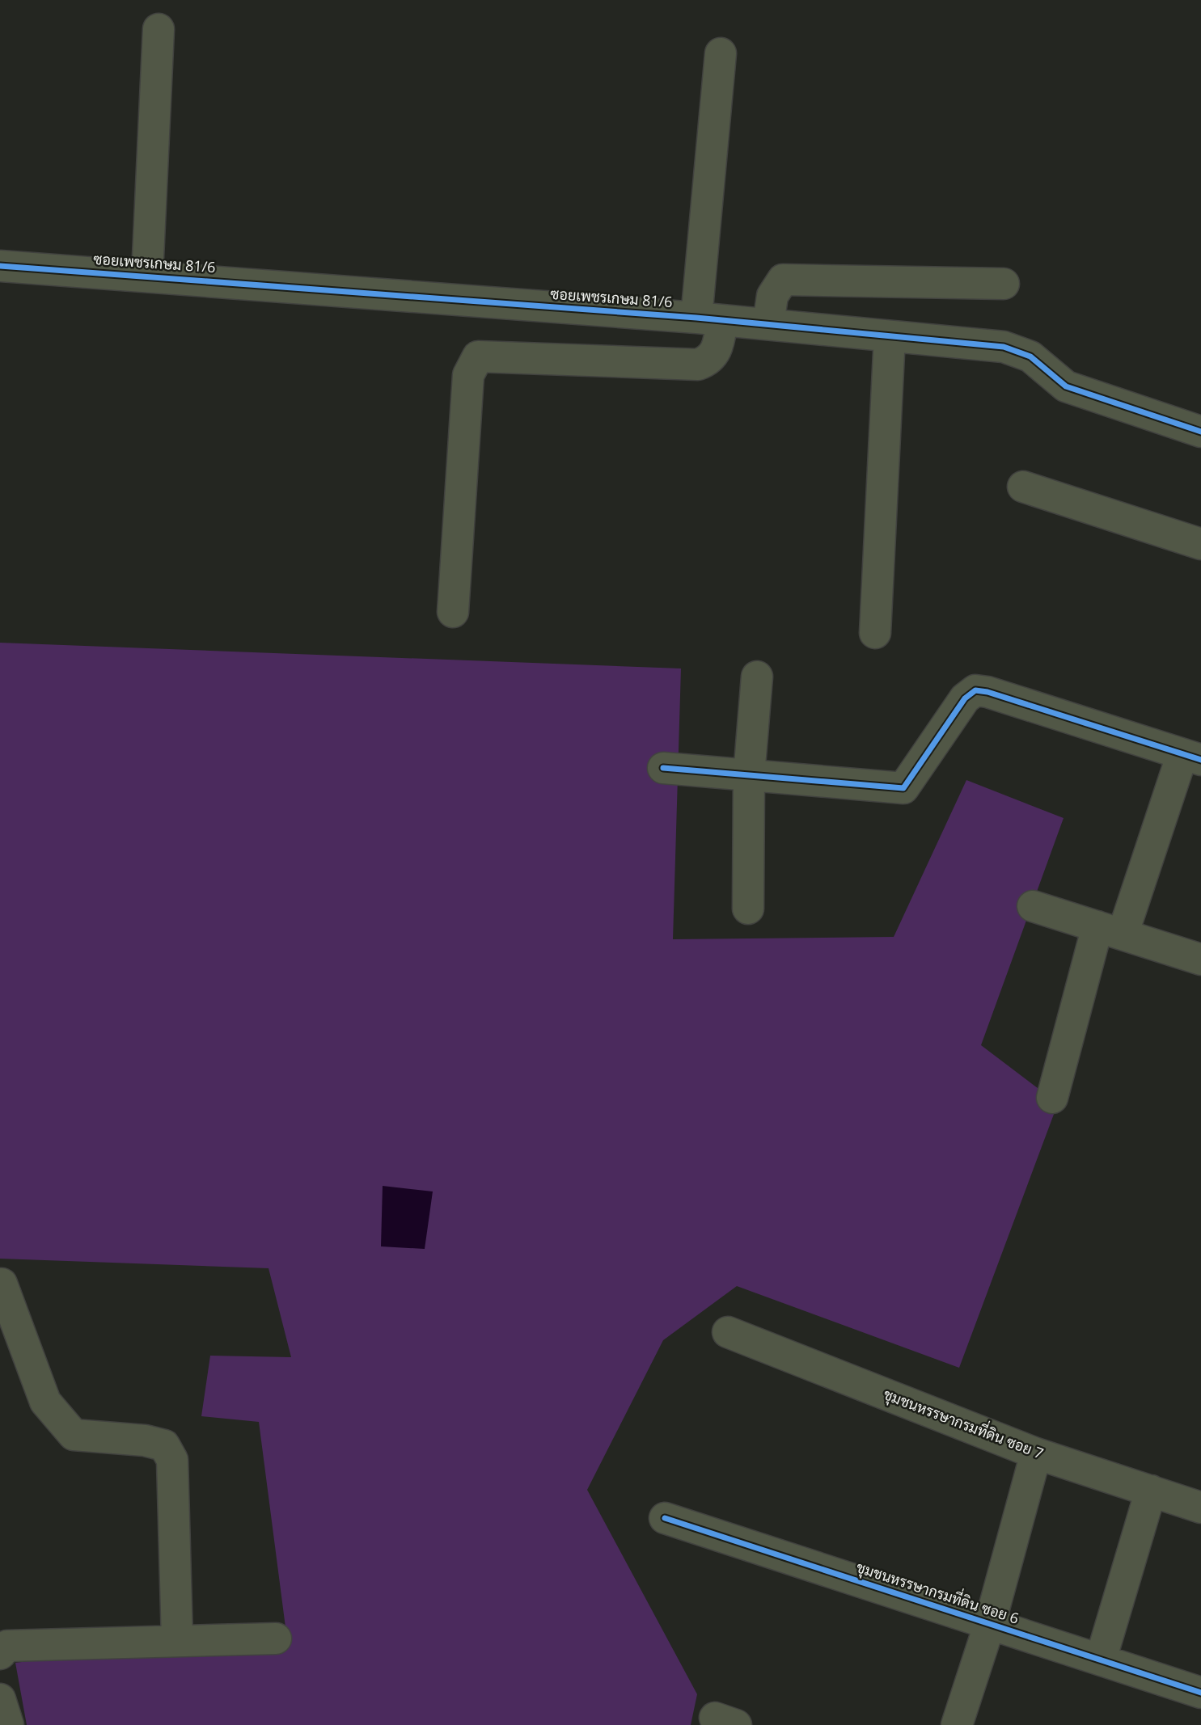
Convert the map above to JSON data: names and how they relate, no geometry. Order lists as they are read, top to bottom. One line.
{"streets":{"street":["ซอยเพชรเกษม 81/6","ชุมชนหรรษากรมที่ดิน ซอย 7","ชุมชนหรรษากรมที่ดิน ซอย 6"]}}
